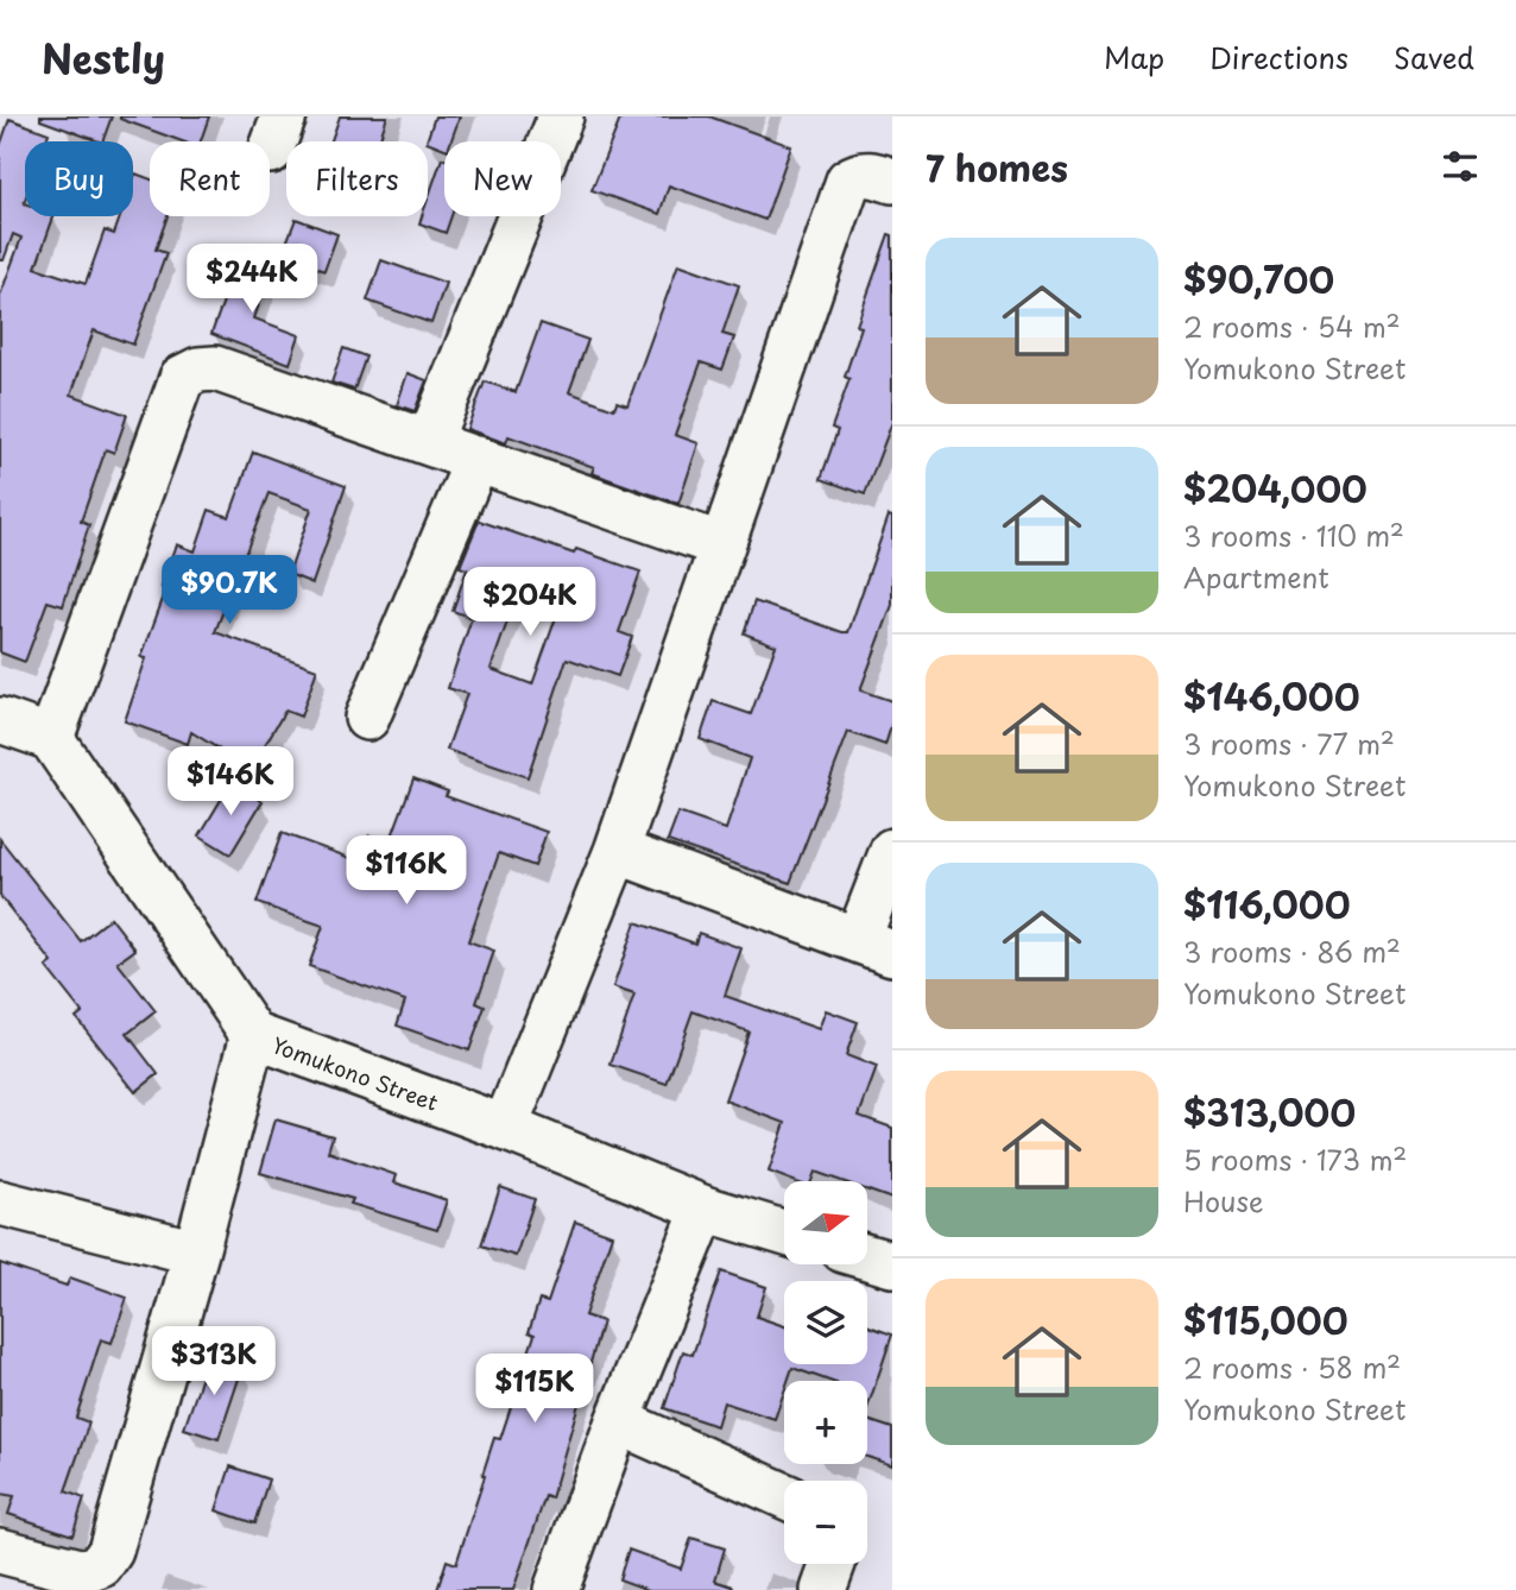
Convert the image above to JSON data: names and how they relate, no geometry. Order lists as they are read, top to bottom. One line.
{"streets":{"street":["Yomukono Street"]},"north":"right","page":{"header":"Nestly","nav":["Map","Directions","Saved"],"heading":"7 homes","chip":["Buy","Rent","Filters","New"],"list":[{"name":"$90,700","note":"2 rooms · 54 m² · Yomukono Street"},{"name":"$204,000","note":"3 rooms · 110 m² · Apartment"},{"name":"$146,000","note":"3 rooms · 77 m² · Yomukono Street"},{"name":"$116,000","note":"3 rooms · 86 m² · Yomukono Street"},{"name":"$313,000","note":"5 rooms · 173 m² · House"},{"name":"$115,000","note":"2 rooms · 58 m² · Yomukono Street"}],"price":["$244K","$90.7K","$204K","$146K","$116K","$313K","$115K"],"map_buttons":["+","−"]}}
